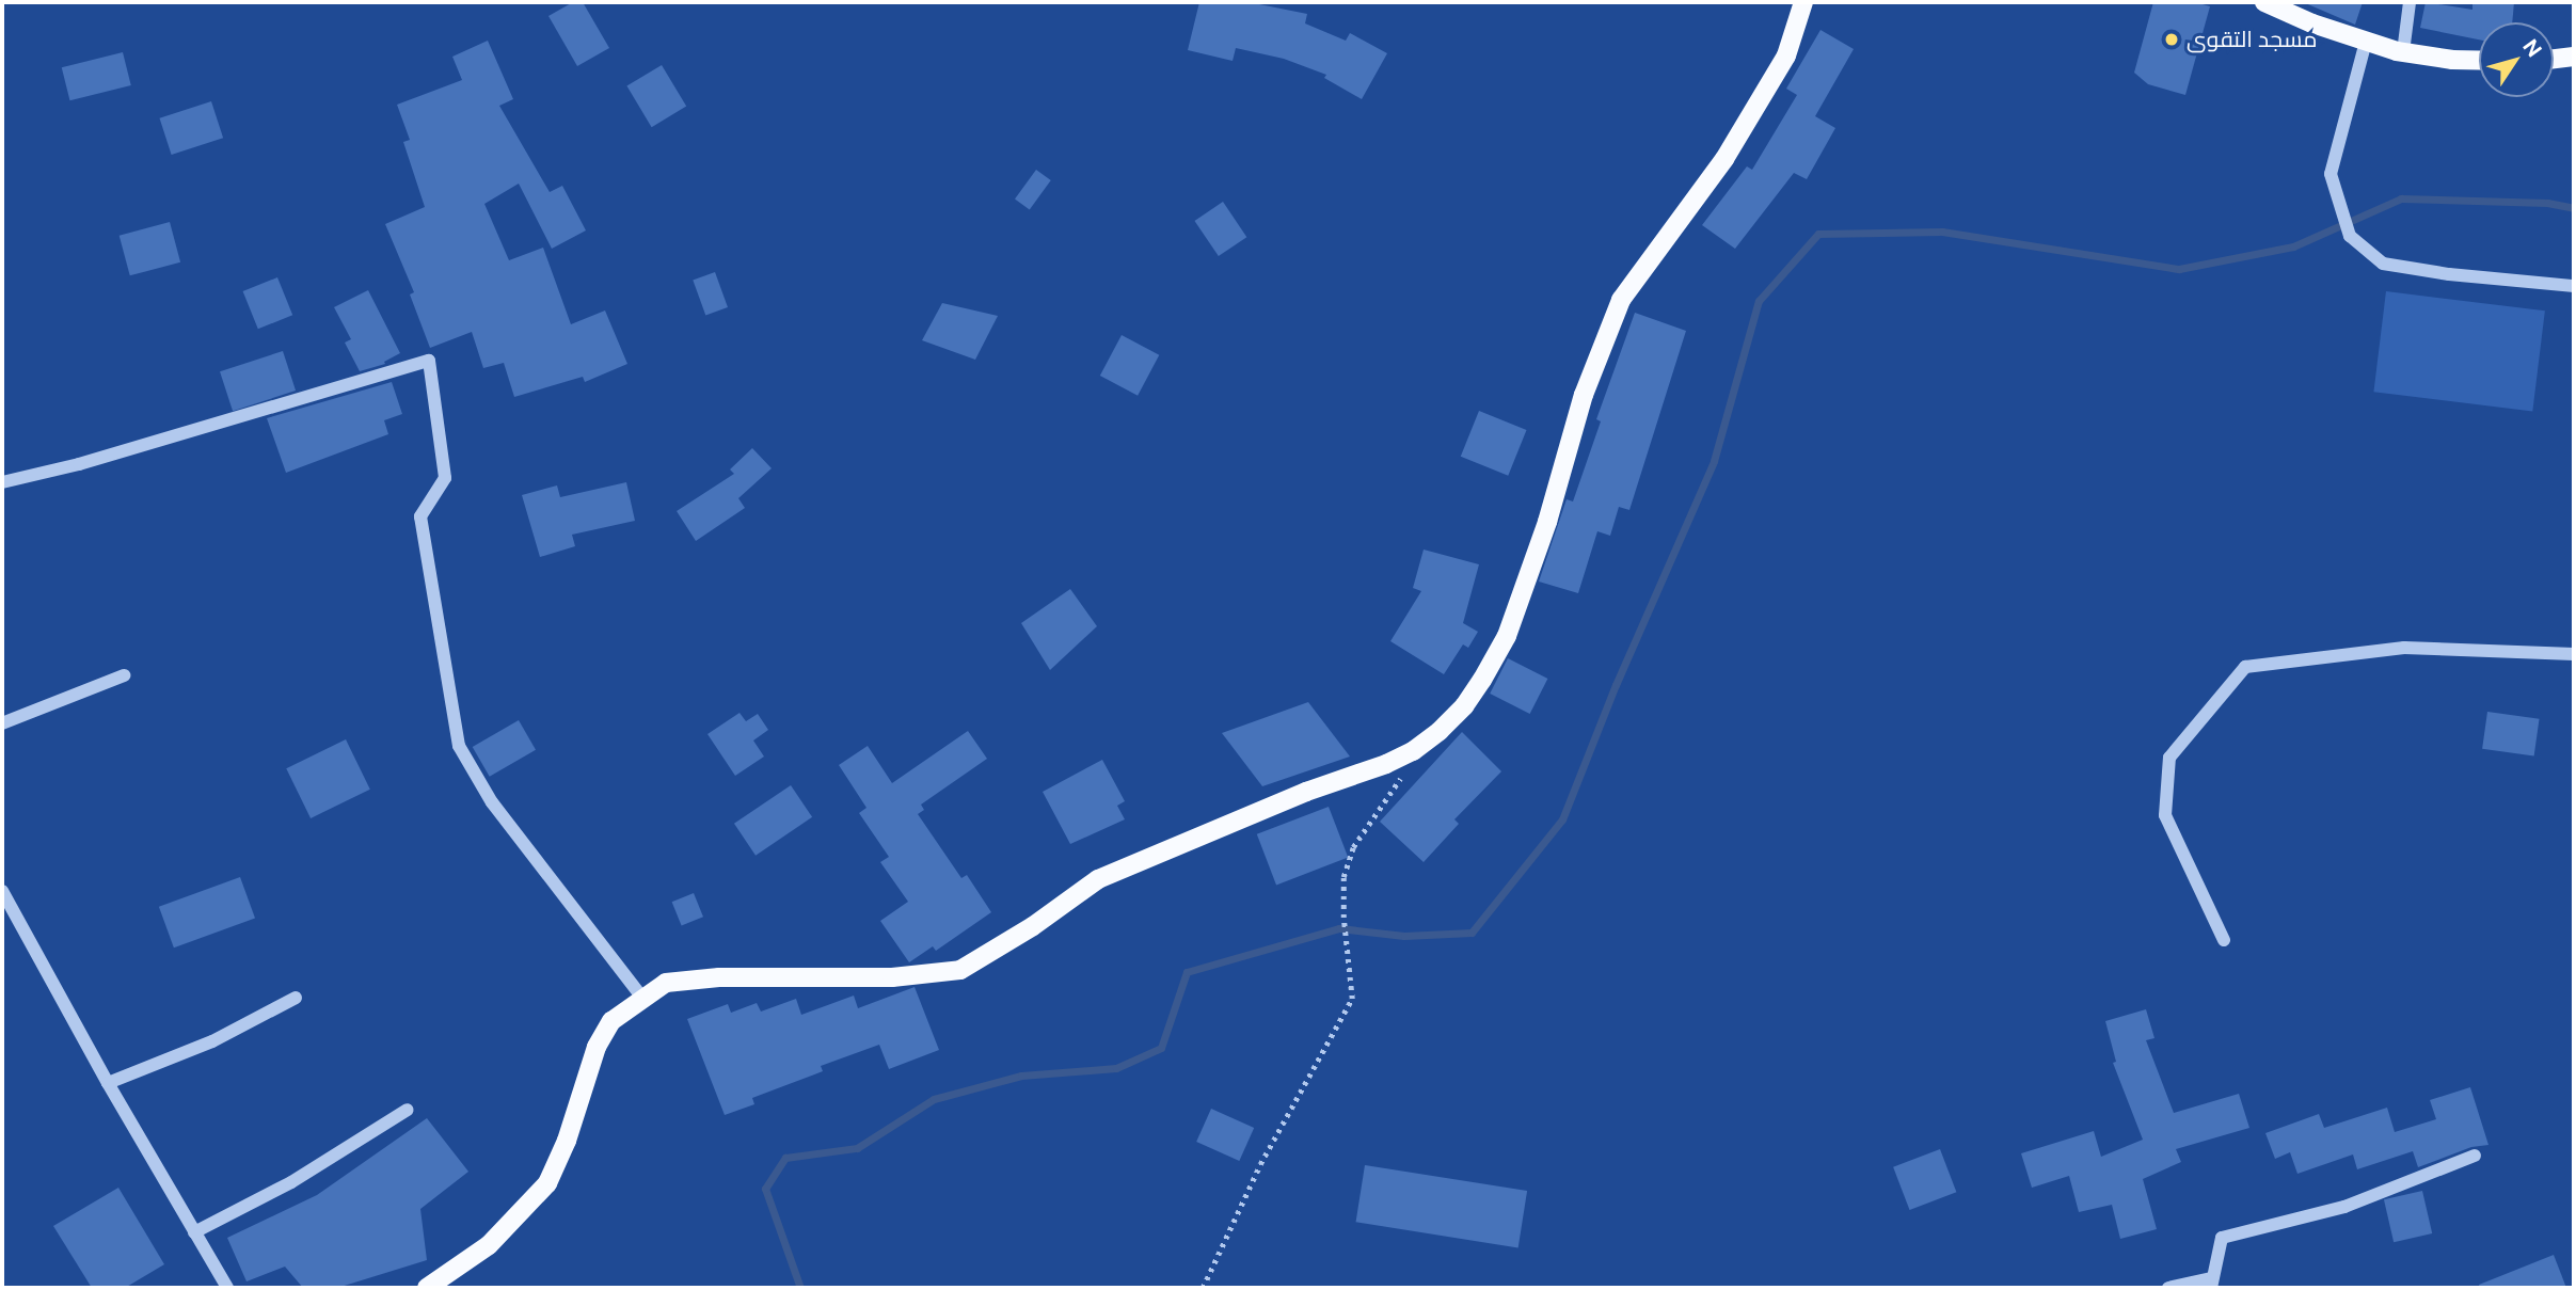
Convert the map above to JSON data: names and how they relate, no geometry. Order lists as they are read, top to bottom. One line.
{"places":["مسجد التقوى"],"north":"top right"}
